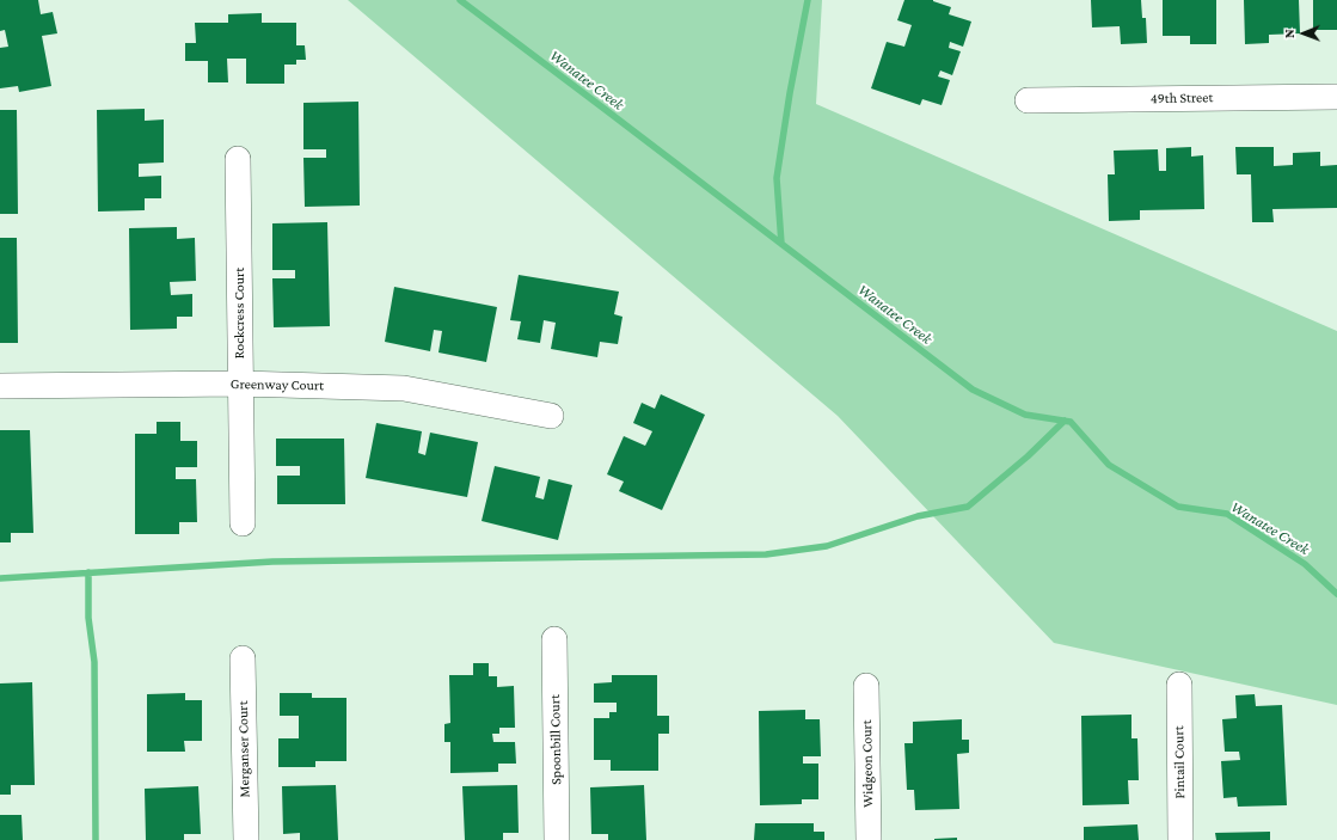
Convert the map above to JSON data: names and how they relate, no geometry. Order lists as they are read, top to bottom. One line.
{"streets":{"street":["49th Street","Rockcress Court","Greenway Court","Spoonbill Court","Merganser Court","Pintail Court","Widgeon Court"]},"crossings":[["Rockcress Court","Greenway Court"]],"water":["Wanatee Creek"],"north":"left"}
